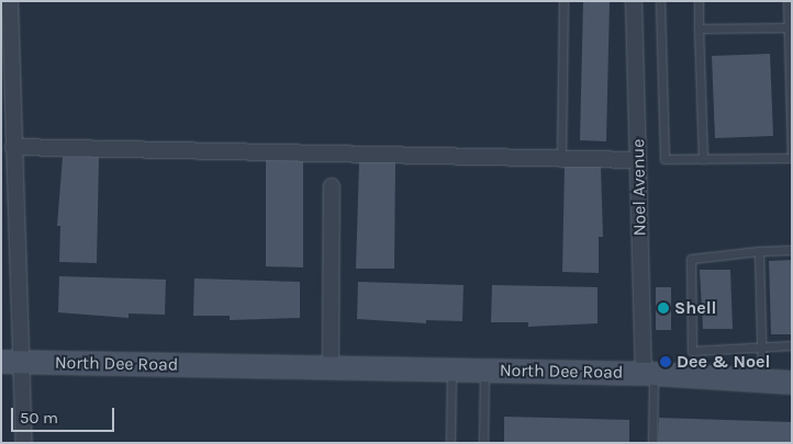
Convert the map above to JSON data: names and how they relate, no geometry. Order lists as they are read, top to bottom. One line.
{"streets":{"street":["Noel Avenue","North Dee Road"]},"crossings":[["Noel Avenue","North Dee Road"]],"places":["Shell","Dee & Noel"],"scale_bar":"50 m"}
